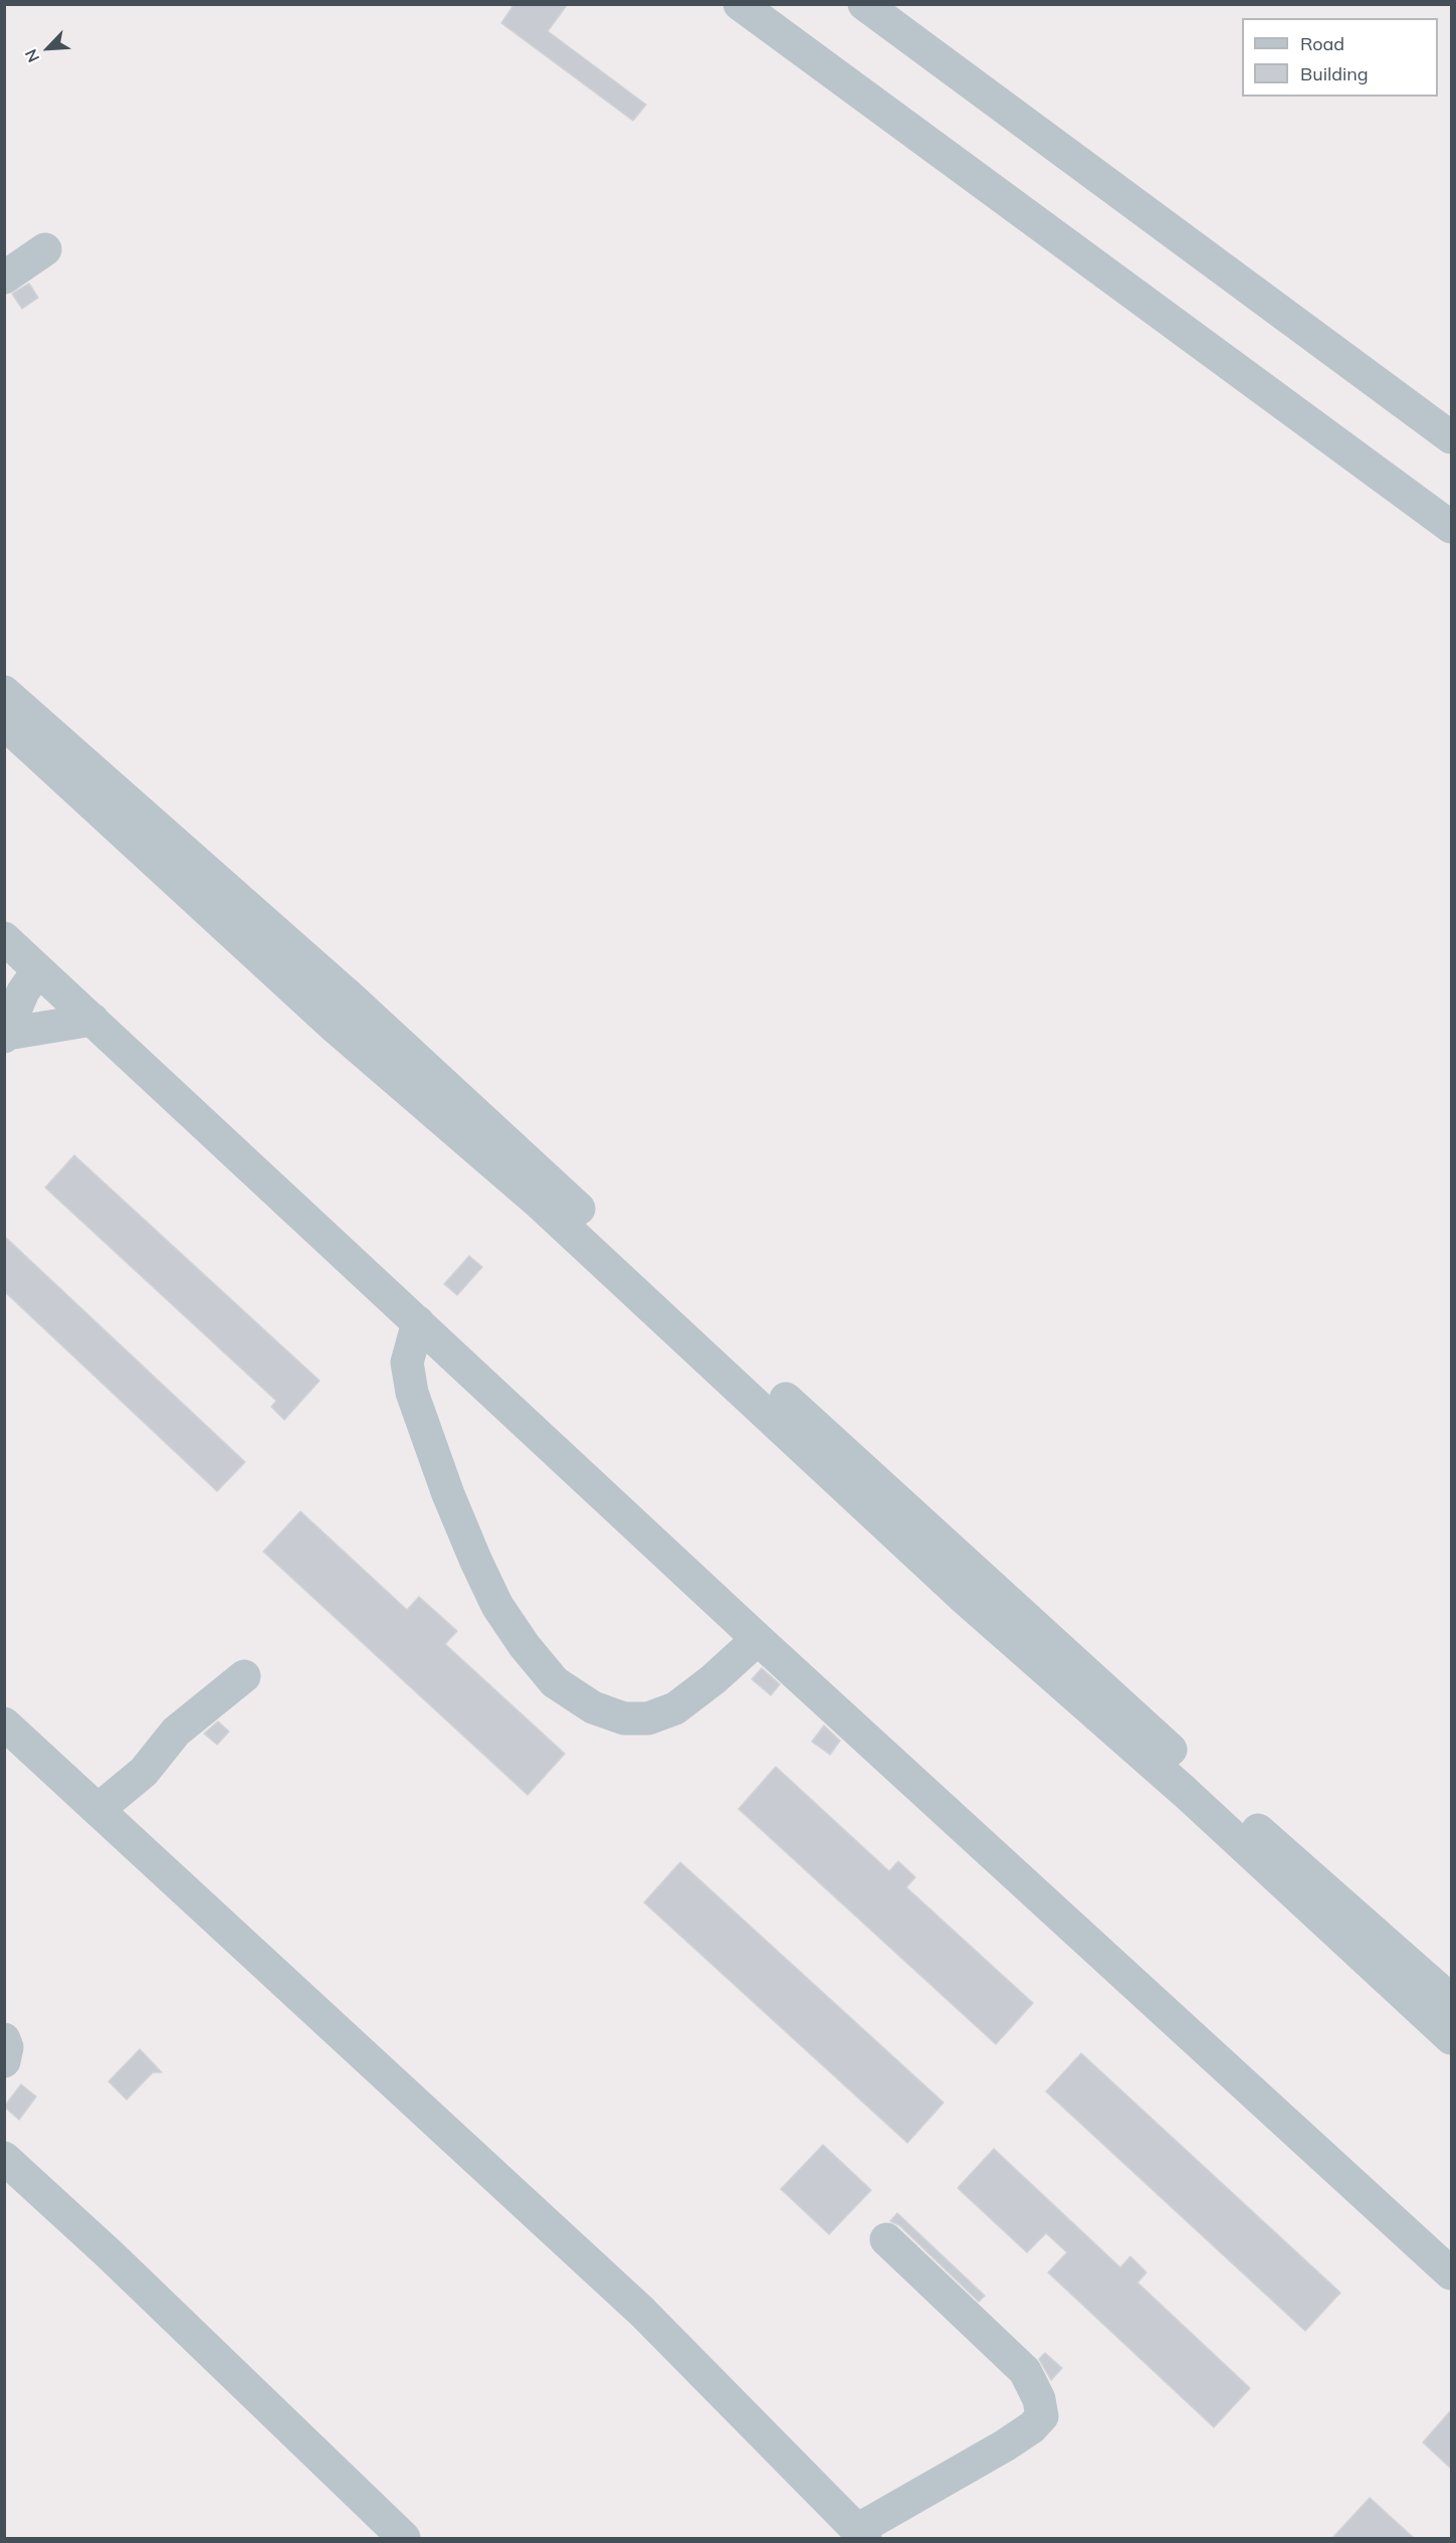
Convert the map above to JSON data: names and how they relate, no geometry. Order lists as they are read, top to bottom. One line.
{"legend":["Road","Building"],"north":"bottom left"}
